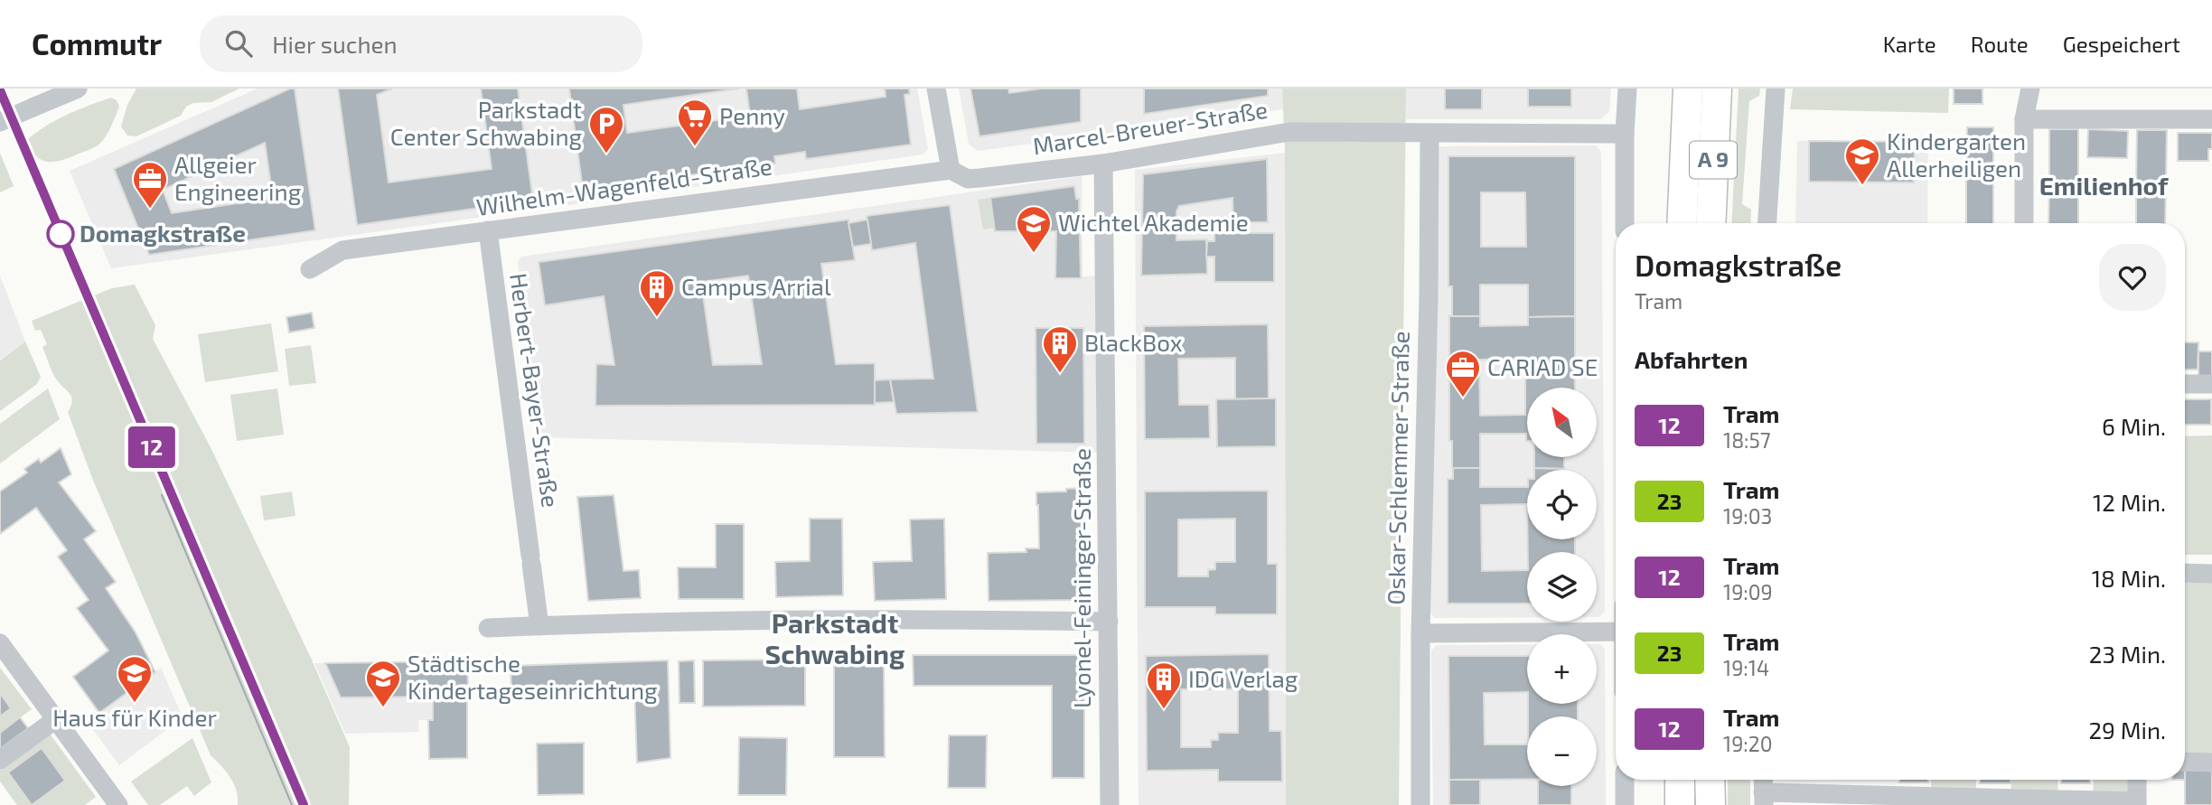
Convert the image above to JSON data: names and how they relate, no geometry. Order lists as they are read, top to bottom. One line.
{"streets":{"highway":["A 9"],"street":["Marcel-Breuer-Straße","Wilhelm-Wagenfeld-Straße","Herbert-Bayer-Straße","Oskar-Schlemmer-Straße","Lyonel-Feininger-Straße"]},"crossings":[["Marcel-Breuer-Straße","Wilhelm-Wagenfeld-Straße"],["Marcel-Breuer-Straße","Oskar-Schlemmer-Straße"],["Marcel-Breuer-Straße","Lyonel-Feininger-Straße"],["Wilhelm-Wagenfeld-Straße","Herbert-Bayer-Straße"]],"districts":["Emilienhof","Parkstadt Schwabing"],"places":{"supermarket":["Penny"],"parking":["Parkstadt Center Schwabing"],"school or university":["Kindergarten Allerheiligen","Wichtel Akademie","Haus für Kinder","Städtische Kindertageseinrichtung"],"office":["Allgeier Engineering","CARIAD SE"],"other":["Domagkstraße"],"building":["Campus Arrial","BlackBox","IDG Verlag"]},"lines":["tram line 12"],"north":"top left","page":{"header":"Commutr","search":"Hier suchen","nav":["Karte","Route","Gespeichert"],"on_map":"12","heading":[["Domagkstraße","Tram"],"Abfahrten"],"map_buttons":["+","−"],"list":[{"mark":"12","name":"Tram","note":"18:57","value":"6 Min."},{"mark":"23","name":"Tram","note":"19:03","value":"12 Min."},{"mark":"12","name":"Tram","note":"19:09","value":"18 Min."},{"mark":"23","name":"Tram","note":"19:14","value":"23 Min."},{"mark":"12","name":"Tram","note":"19:20","value":"29 Min."}]}}
